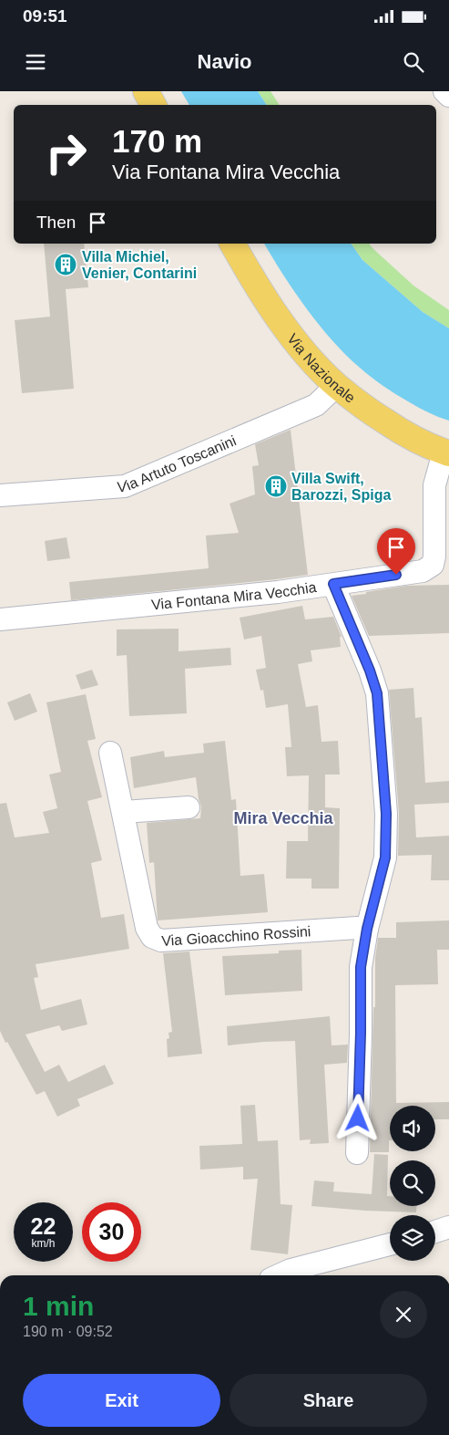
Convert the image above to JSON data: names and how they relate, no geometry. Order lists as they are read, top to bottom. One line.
{"streets":{"main road":["Via Nazionale"],"street":["Via Artuto Toscanini","Via Fontana Mira Vecchia","Via Gioacchino Rossini"]},"crossings":[["Via Nazionale","Via Artuto Toscanini"],["Via Nazionale","Via Fontana Mira Vecchia"]],"districts":["Mira Vecchia"],"places":{"building":["Villa Michiel, Venier, Contarini","Villa Swift, Barozzi, Spiga"]},"page":{"status":"09:51","header":"Navio","turn":["170 m","Via Fontana Mira Vecchia"],"then":"Then","speed":"22 km/h","limit":"30","heading":["1 min","190 m · 09:52"],"buttons":["Exit","Share"]}}
